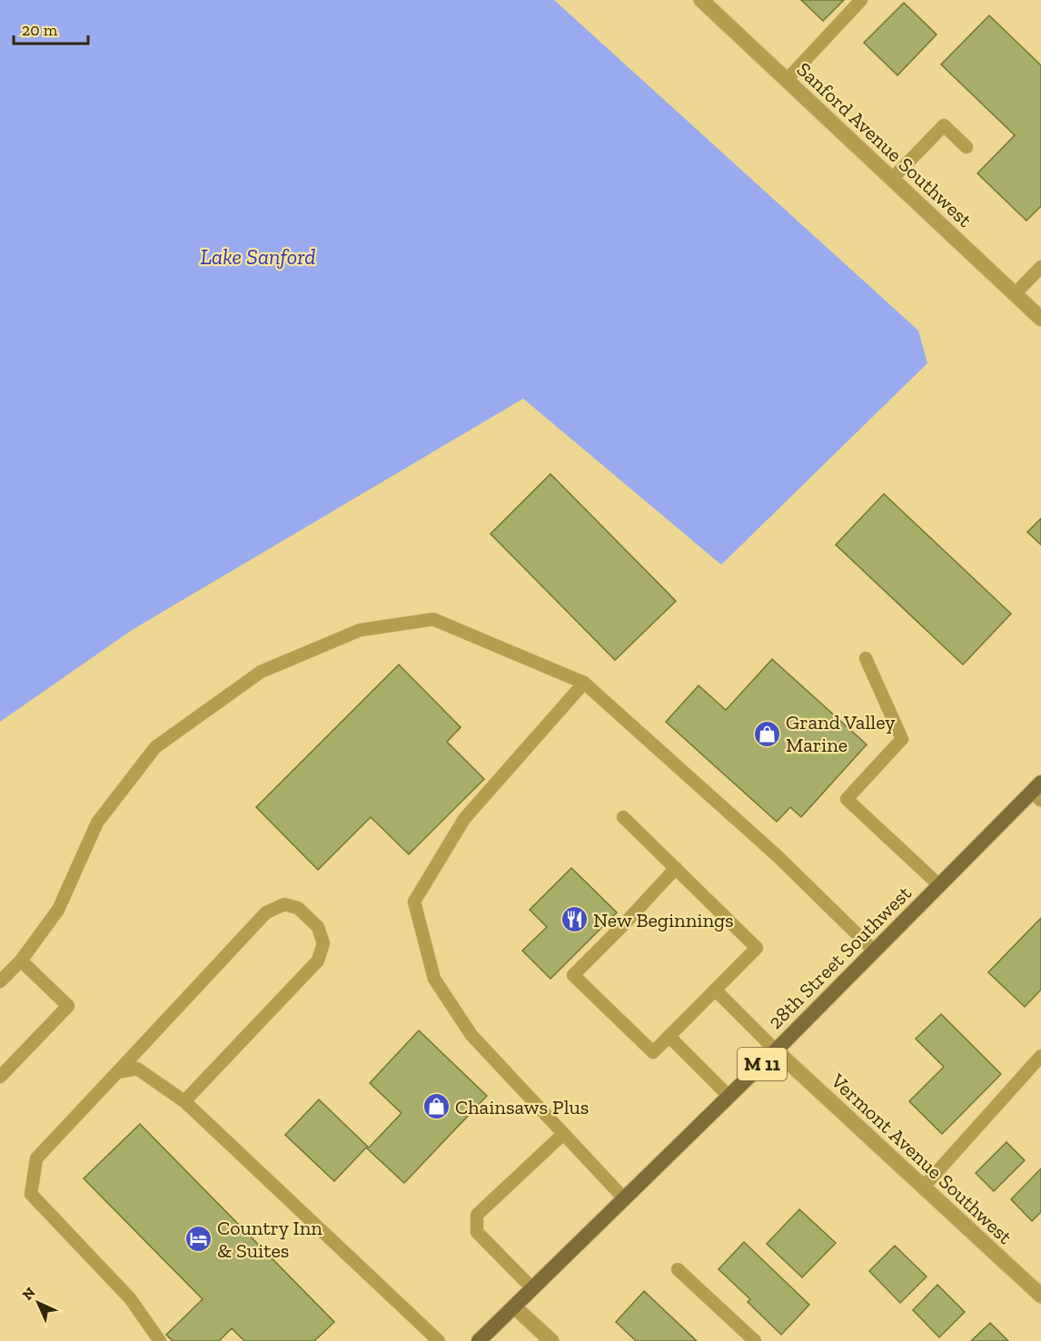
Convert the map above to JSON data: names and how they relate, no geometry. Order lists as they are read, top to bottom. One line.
{"streets":{"main road":["28th Street Southwest","M 11"],"street":["Sanford Avenue Southwest","Vermont Avenue Southwest"]},"crossings":[["28th Street Southwest","Vermont Avenue Southwest"]],"water":["Lake Sanford"],"places":{"shop":["Grand Valley Marine","Chainsaws Plus"],"restaurant":["New Beginnings"],"hotel":["Country Inn & Suites"]},"scale_bar":"20 m","north":"top left"}
